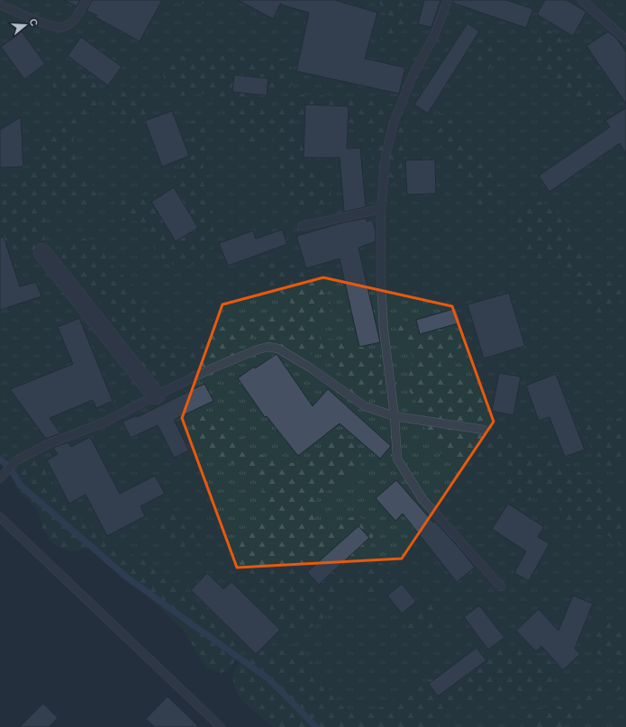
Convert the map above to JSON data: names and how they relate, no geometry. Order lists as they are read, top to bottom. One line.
{"north":"right"}
